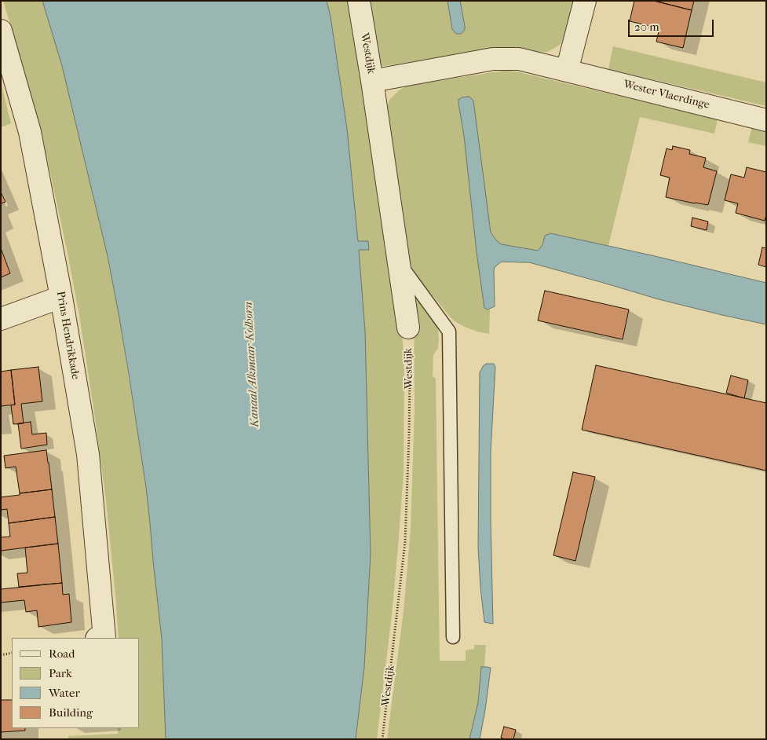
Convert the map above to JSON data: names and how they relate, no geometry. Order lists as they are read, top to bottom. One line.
{"streets":{"street":["Westdijk","Wester Vlaerdinge","Prins Hendrikkade"]},"crossings":[["Westdijk","Wester Vlaerdinge"]],"water":["Kanaal Alkmaar-Kolhorn"],"legend":["Road","Park","Water","Building"],"scale_bar":"20 m"}
